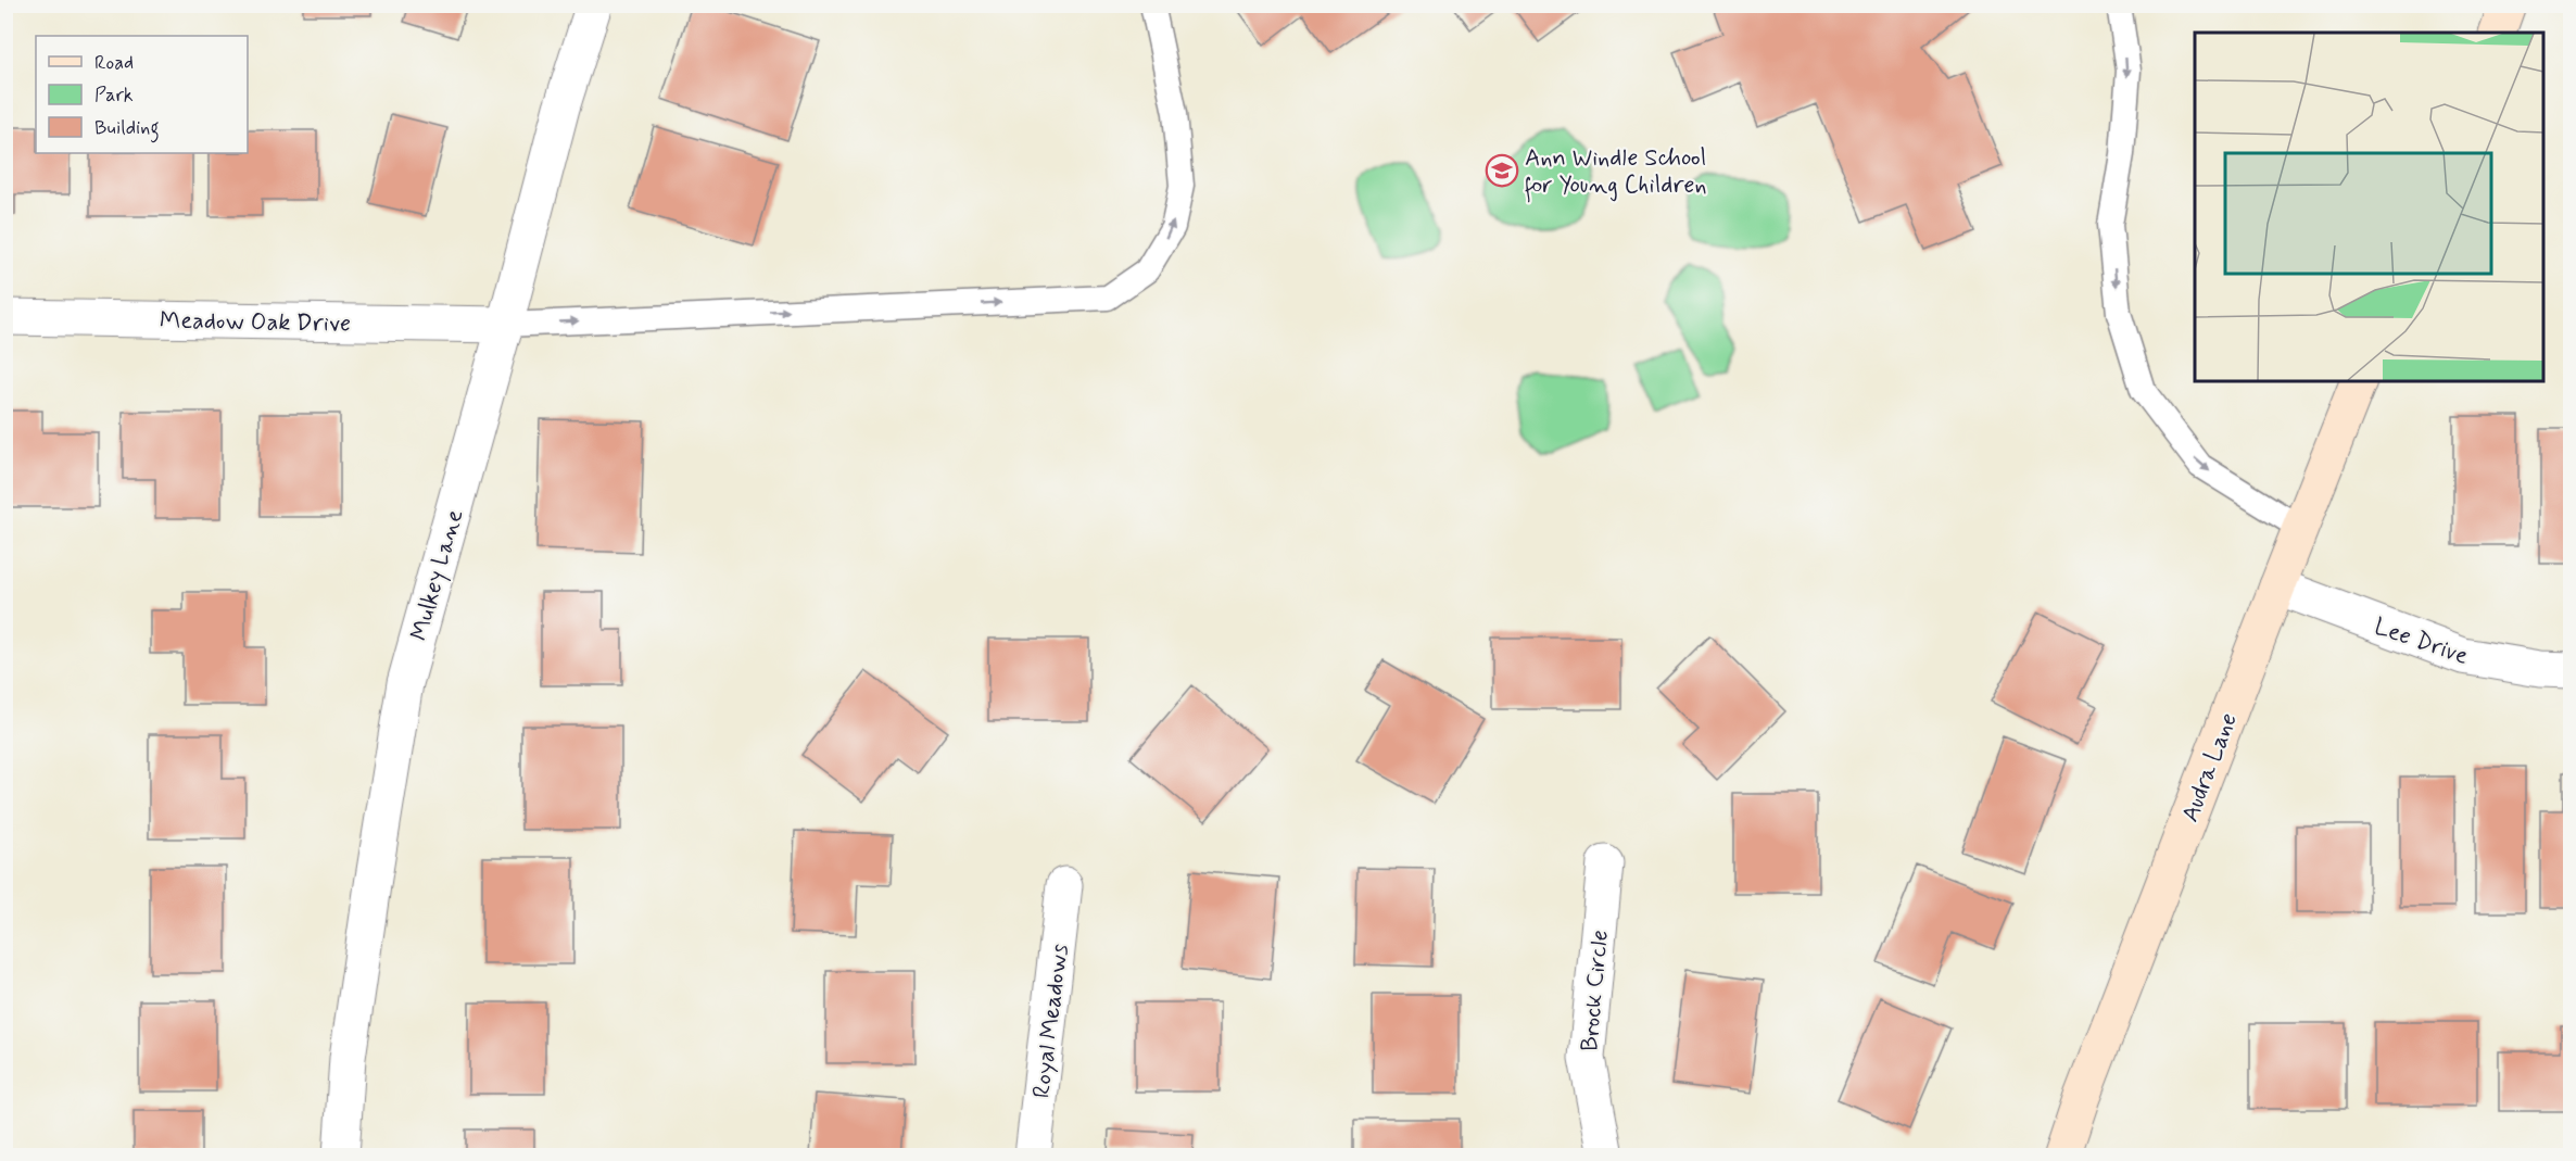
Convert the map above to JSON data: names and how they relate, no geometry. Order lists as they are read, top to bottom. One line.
{"streets":{"street":["Meadow Oak Drive","Mulkey Lane","Lee Drive","Audra Lane","Brock Circle","Royal Meadows"]},"crossings":[["Meadow Oak Drive","Mulkey Lane"],["Lee Drive","Audra Lane"]],"places":{"school or university":["Ann Windle School for Young Children"]},"legend":["Road","Park","Building"]}
